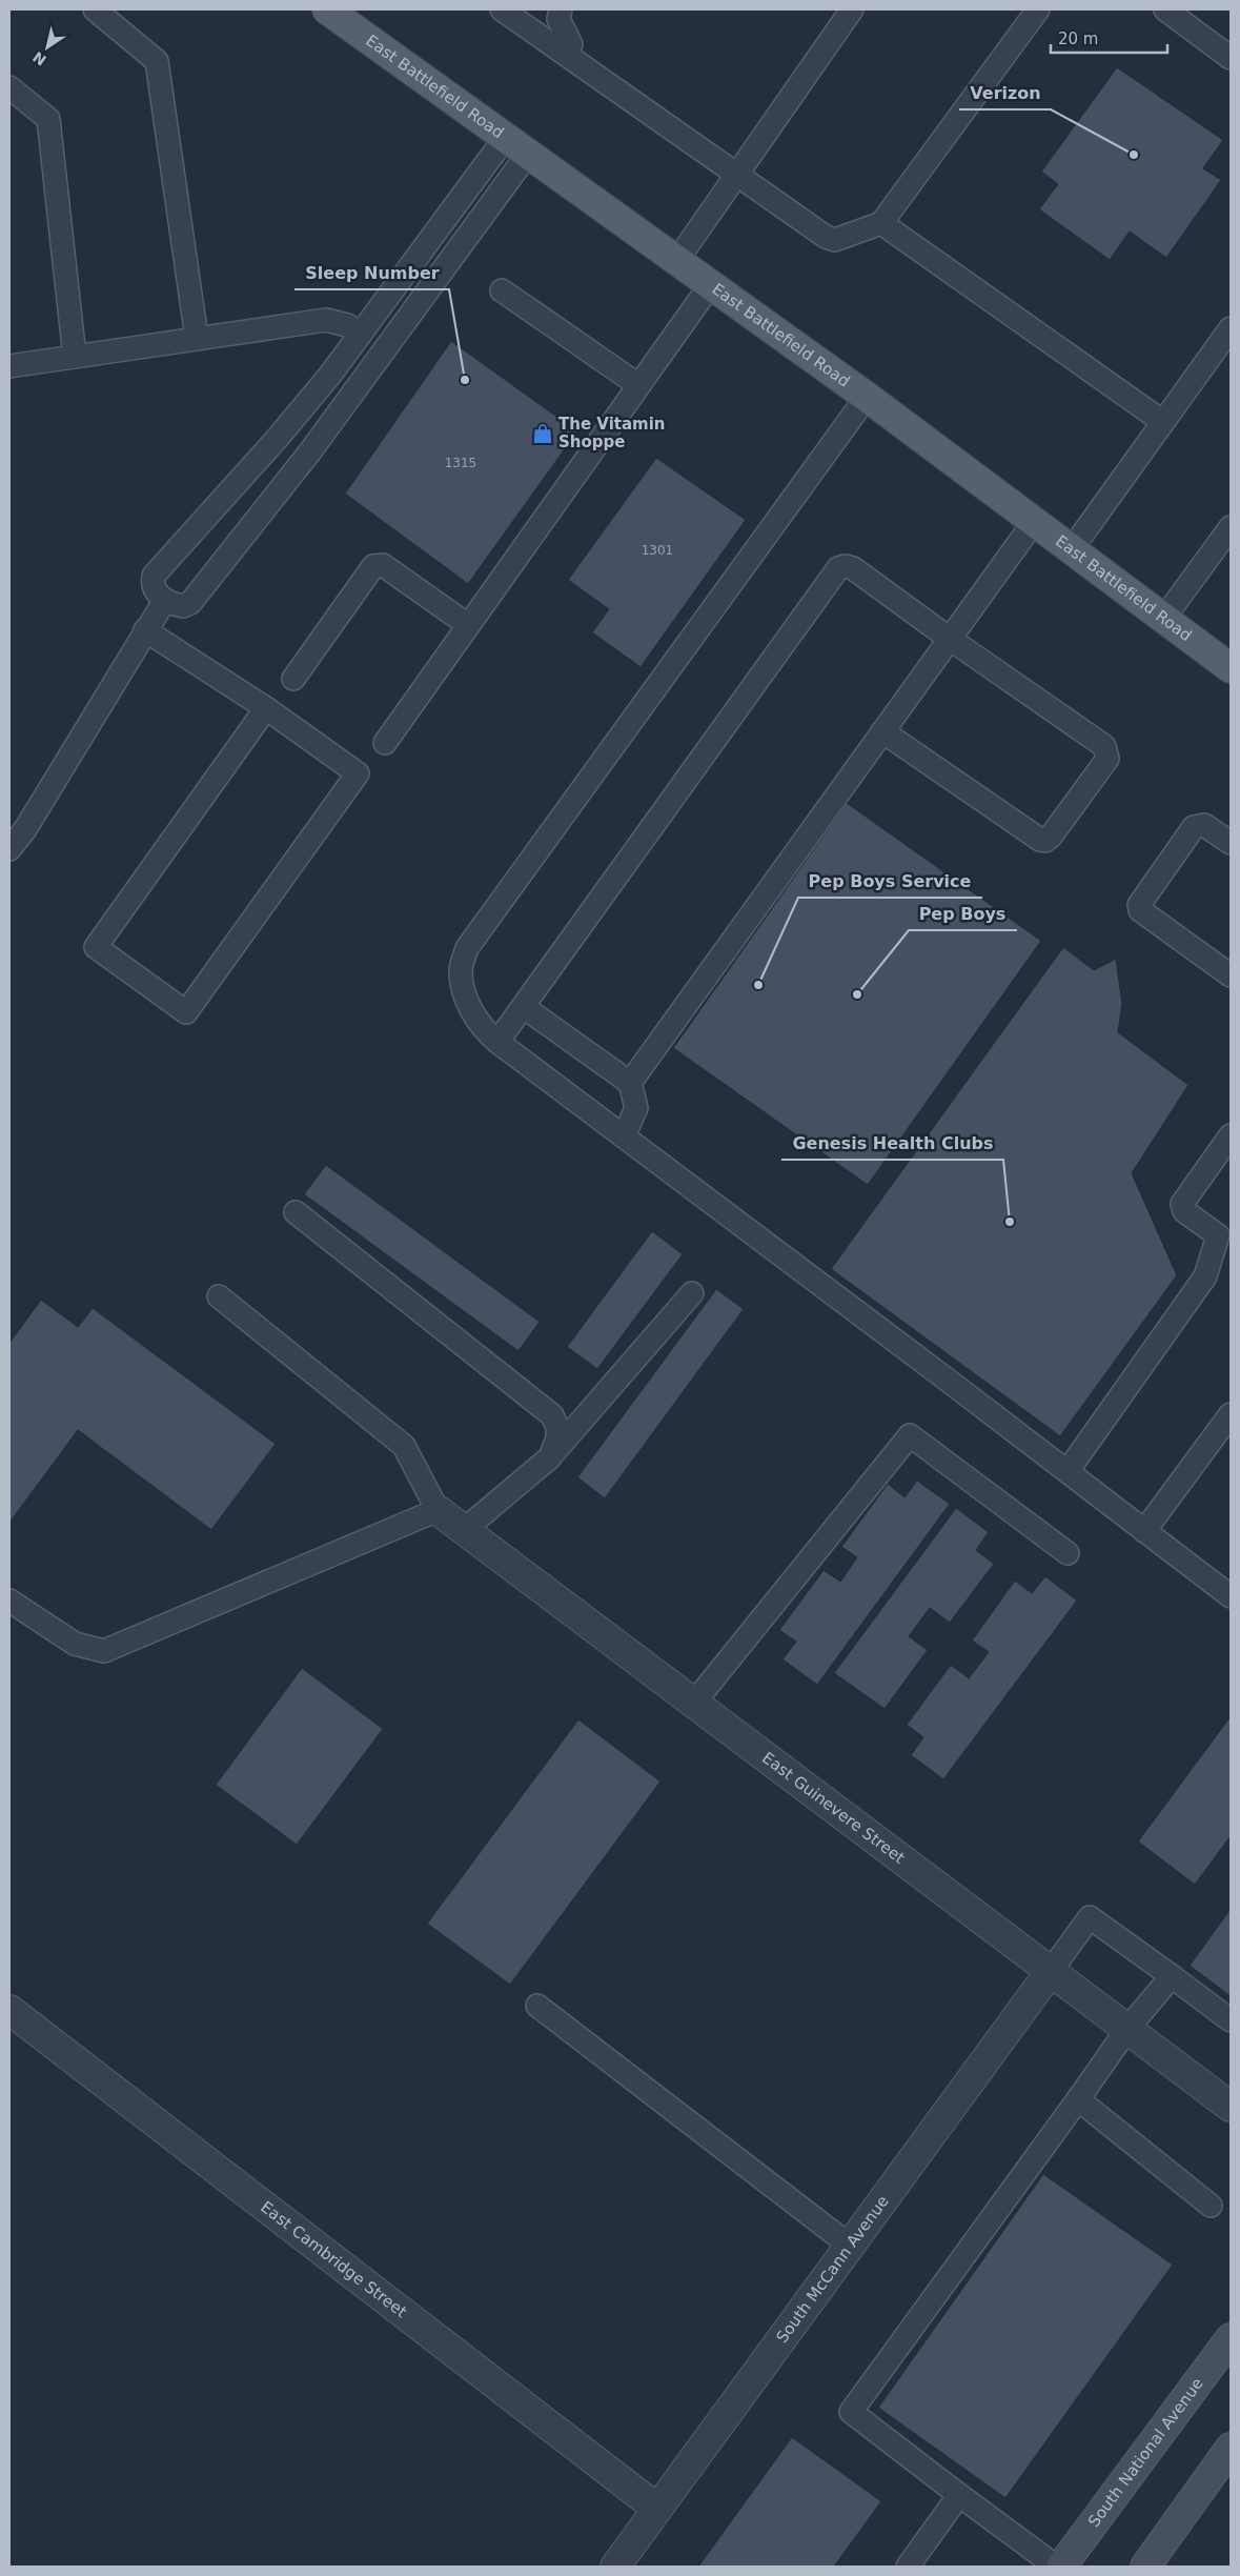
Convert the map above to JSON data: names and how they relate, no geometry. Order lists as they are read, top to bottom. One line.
{"streets":{"main road":["East Battlefield Road","South National Avenue"],"street":["East Guinevere Street","East Cambridge Street","South McCann Avenue"]},"crossings":[["East Guinevere Street","South McCann Avenue"],["East Cambridge Street","South McCann Avenue"]],"places":{"other":["Verizon","Sleep Number","Pep Boys Service","Pep Boys","Genesis Health Clubs"],"shop":["The Vitamin Shoppe"]},"house_numbers":["1315","1301"],"scale_bar":"20 m","north":"bottom left"}
